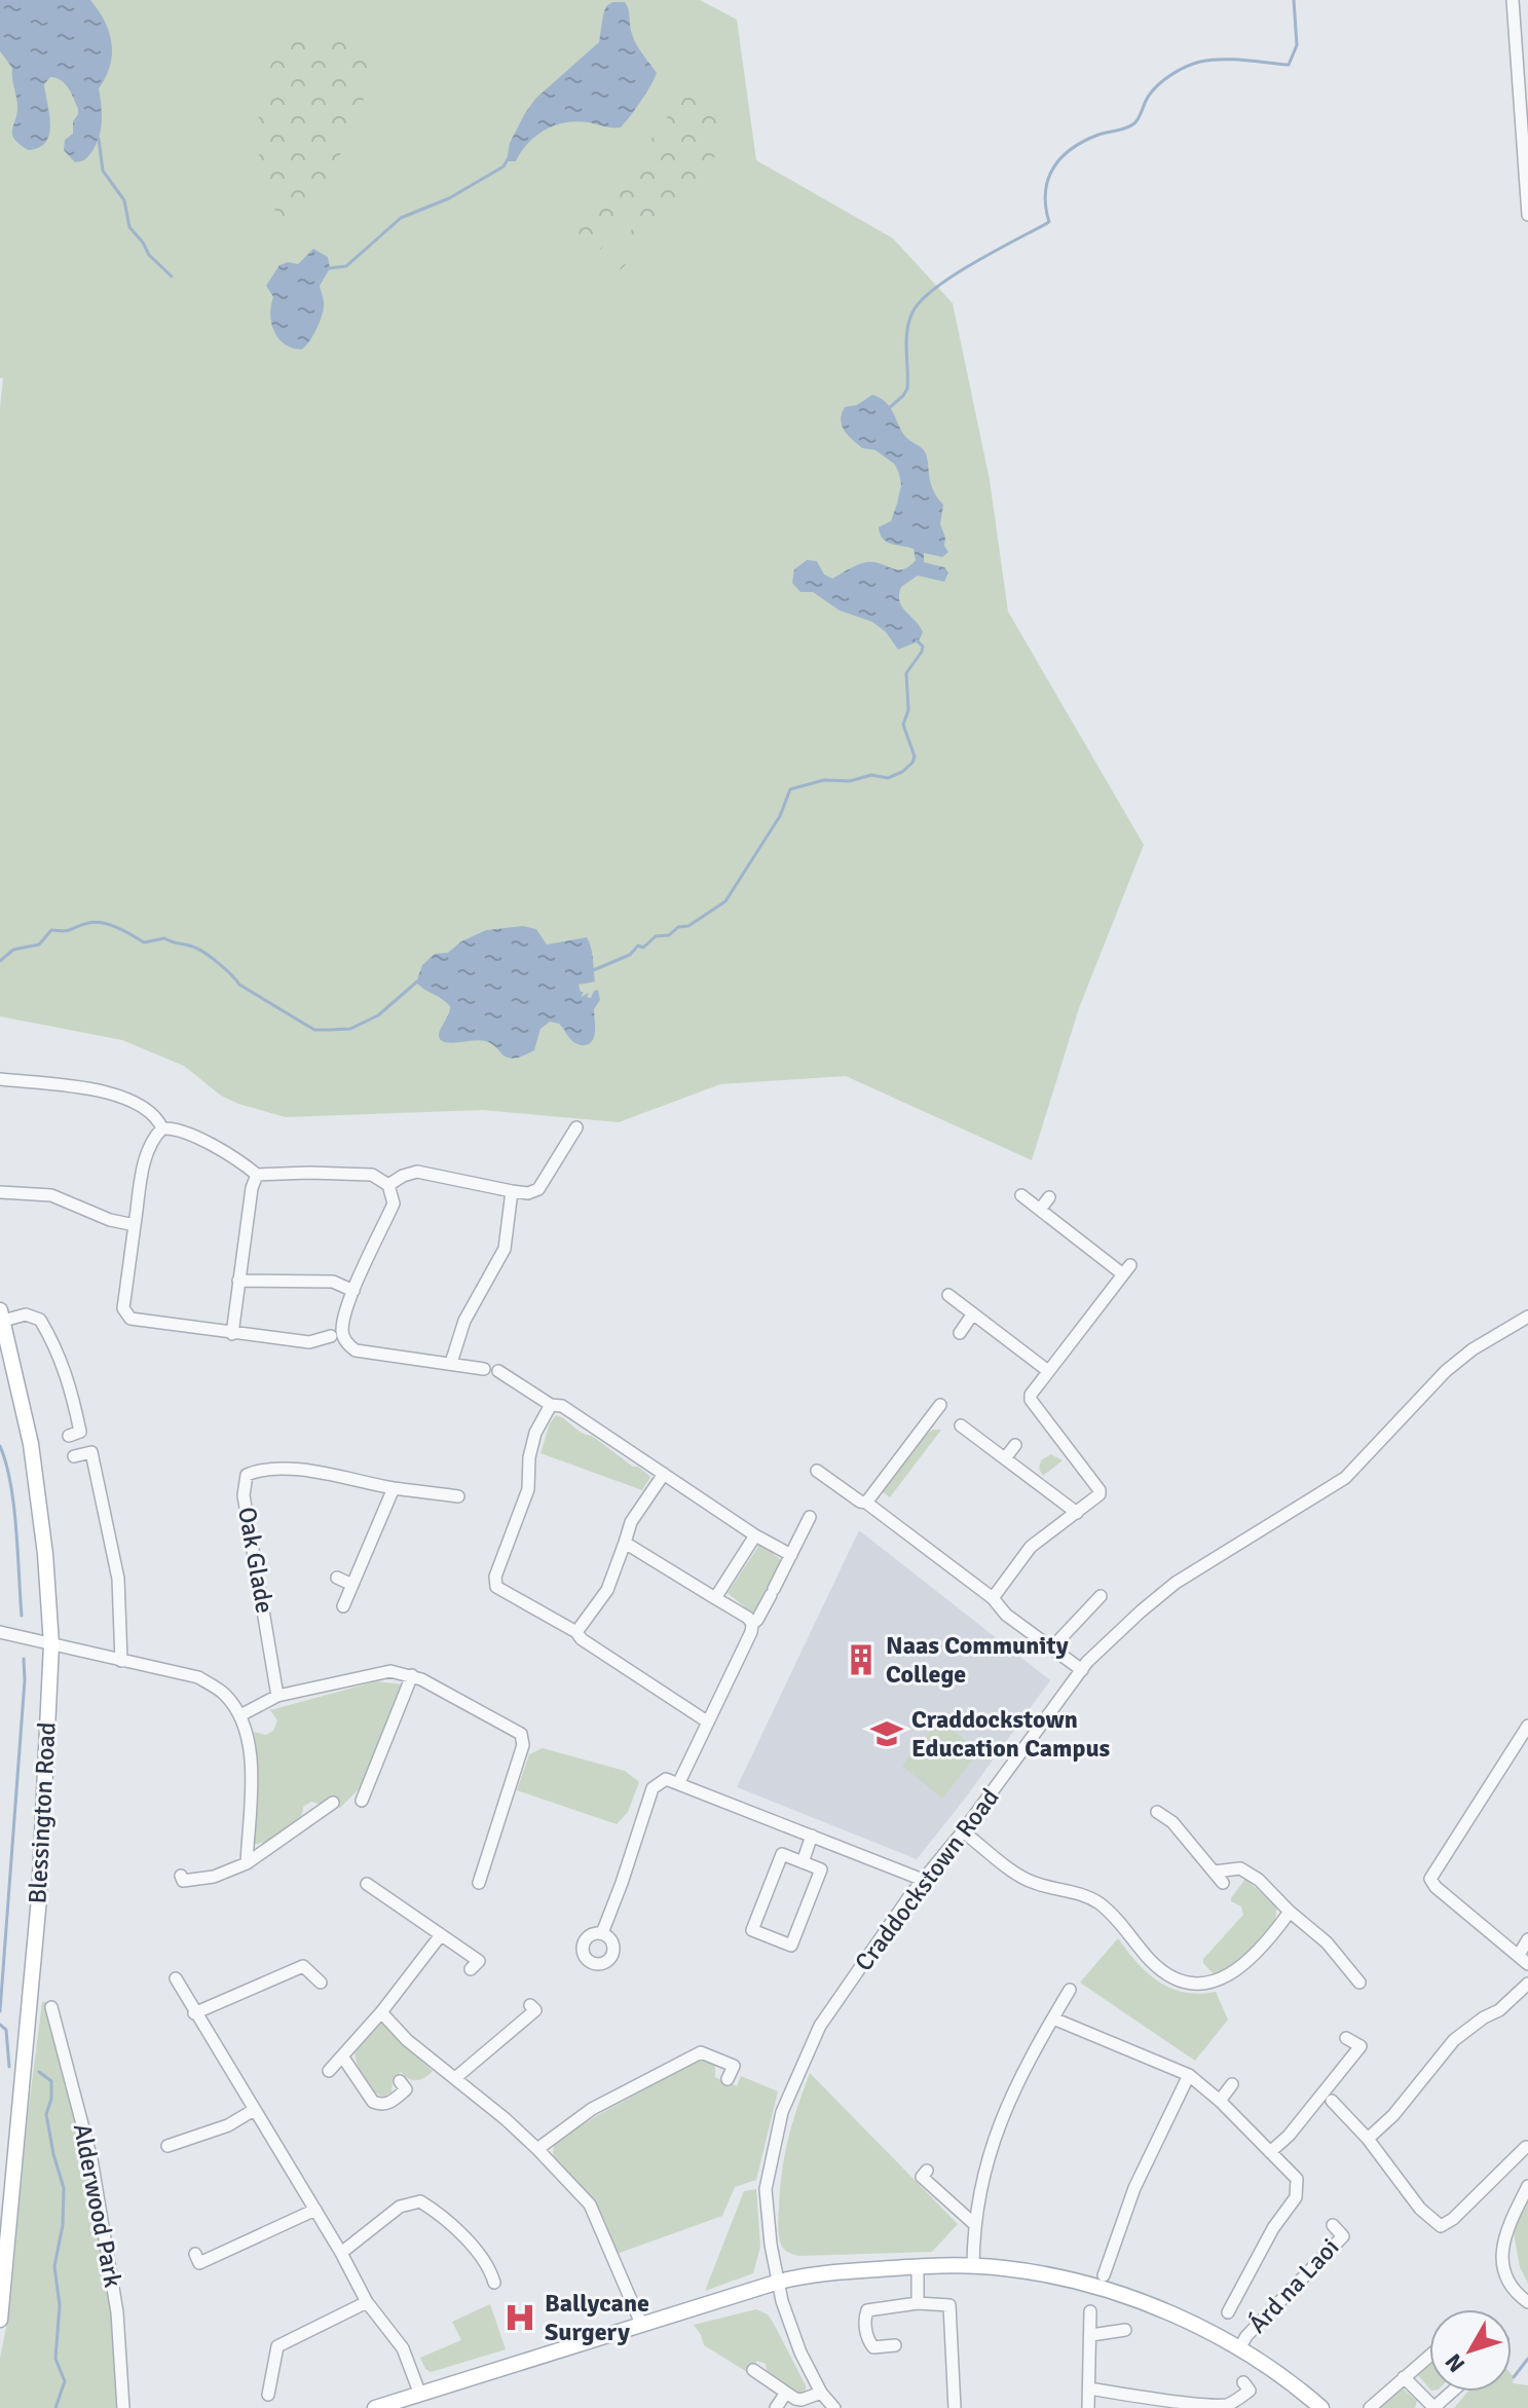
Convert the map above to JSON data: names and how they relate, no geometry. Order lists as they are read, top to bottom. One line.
{"streets":{"main road":["Blessington Road"],"street":["Oak Glade","Craddockstown Road","Alderwood Park","Árd na Laoi"]},"places":{"building":["Naas Community College"],"school or university":["Craddockstown Education Campus"],"hospital":["Ballycane Surgery"]},"north":"bottom left"}
